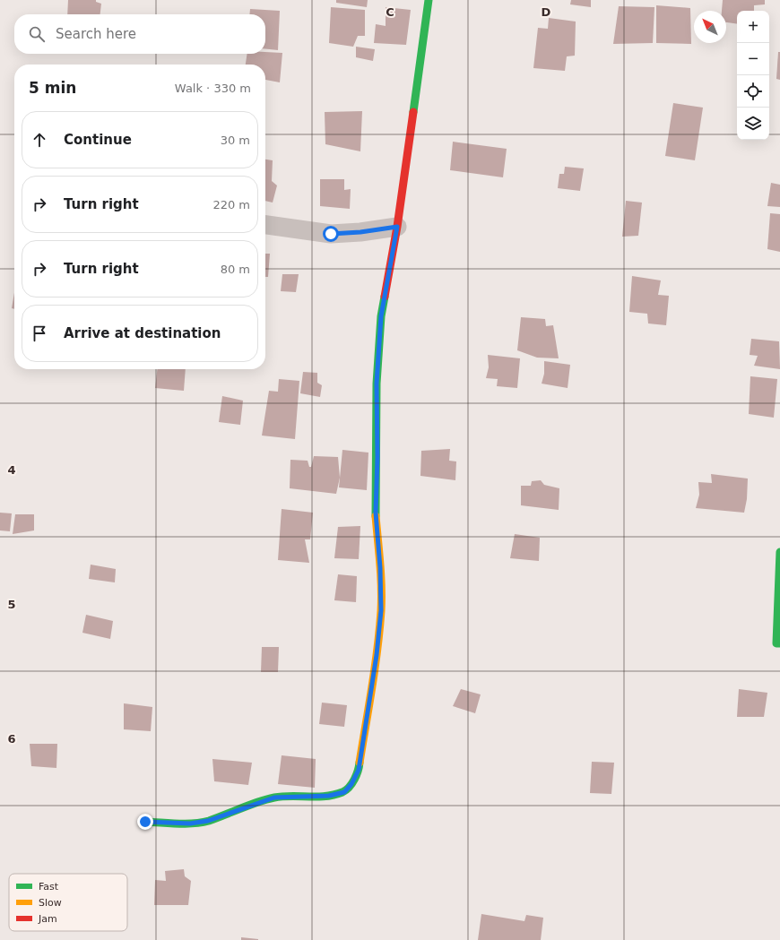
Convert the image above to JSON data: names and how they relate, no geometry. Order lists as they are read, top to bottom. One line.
{"legend":["Fast","Slow","Jam"],"north":"top left","page":{"map_buttons":["+","−"],"search":"Search here","heading":["5 min","Walk · 330 m"],"list":[["Continue","30 m"],["Turn right","220 m"],["Turn right","80 m"],"Arrive at destination"]},"grid":{"columns":["C","D"],"rows":["4","5","6"]}}
